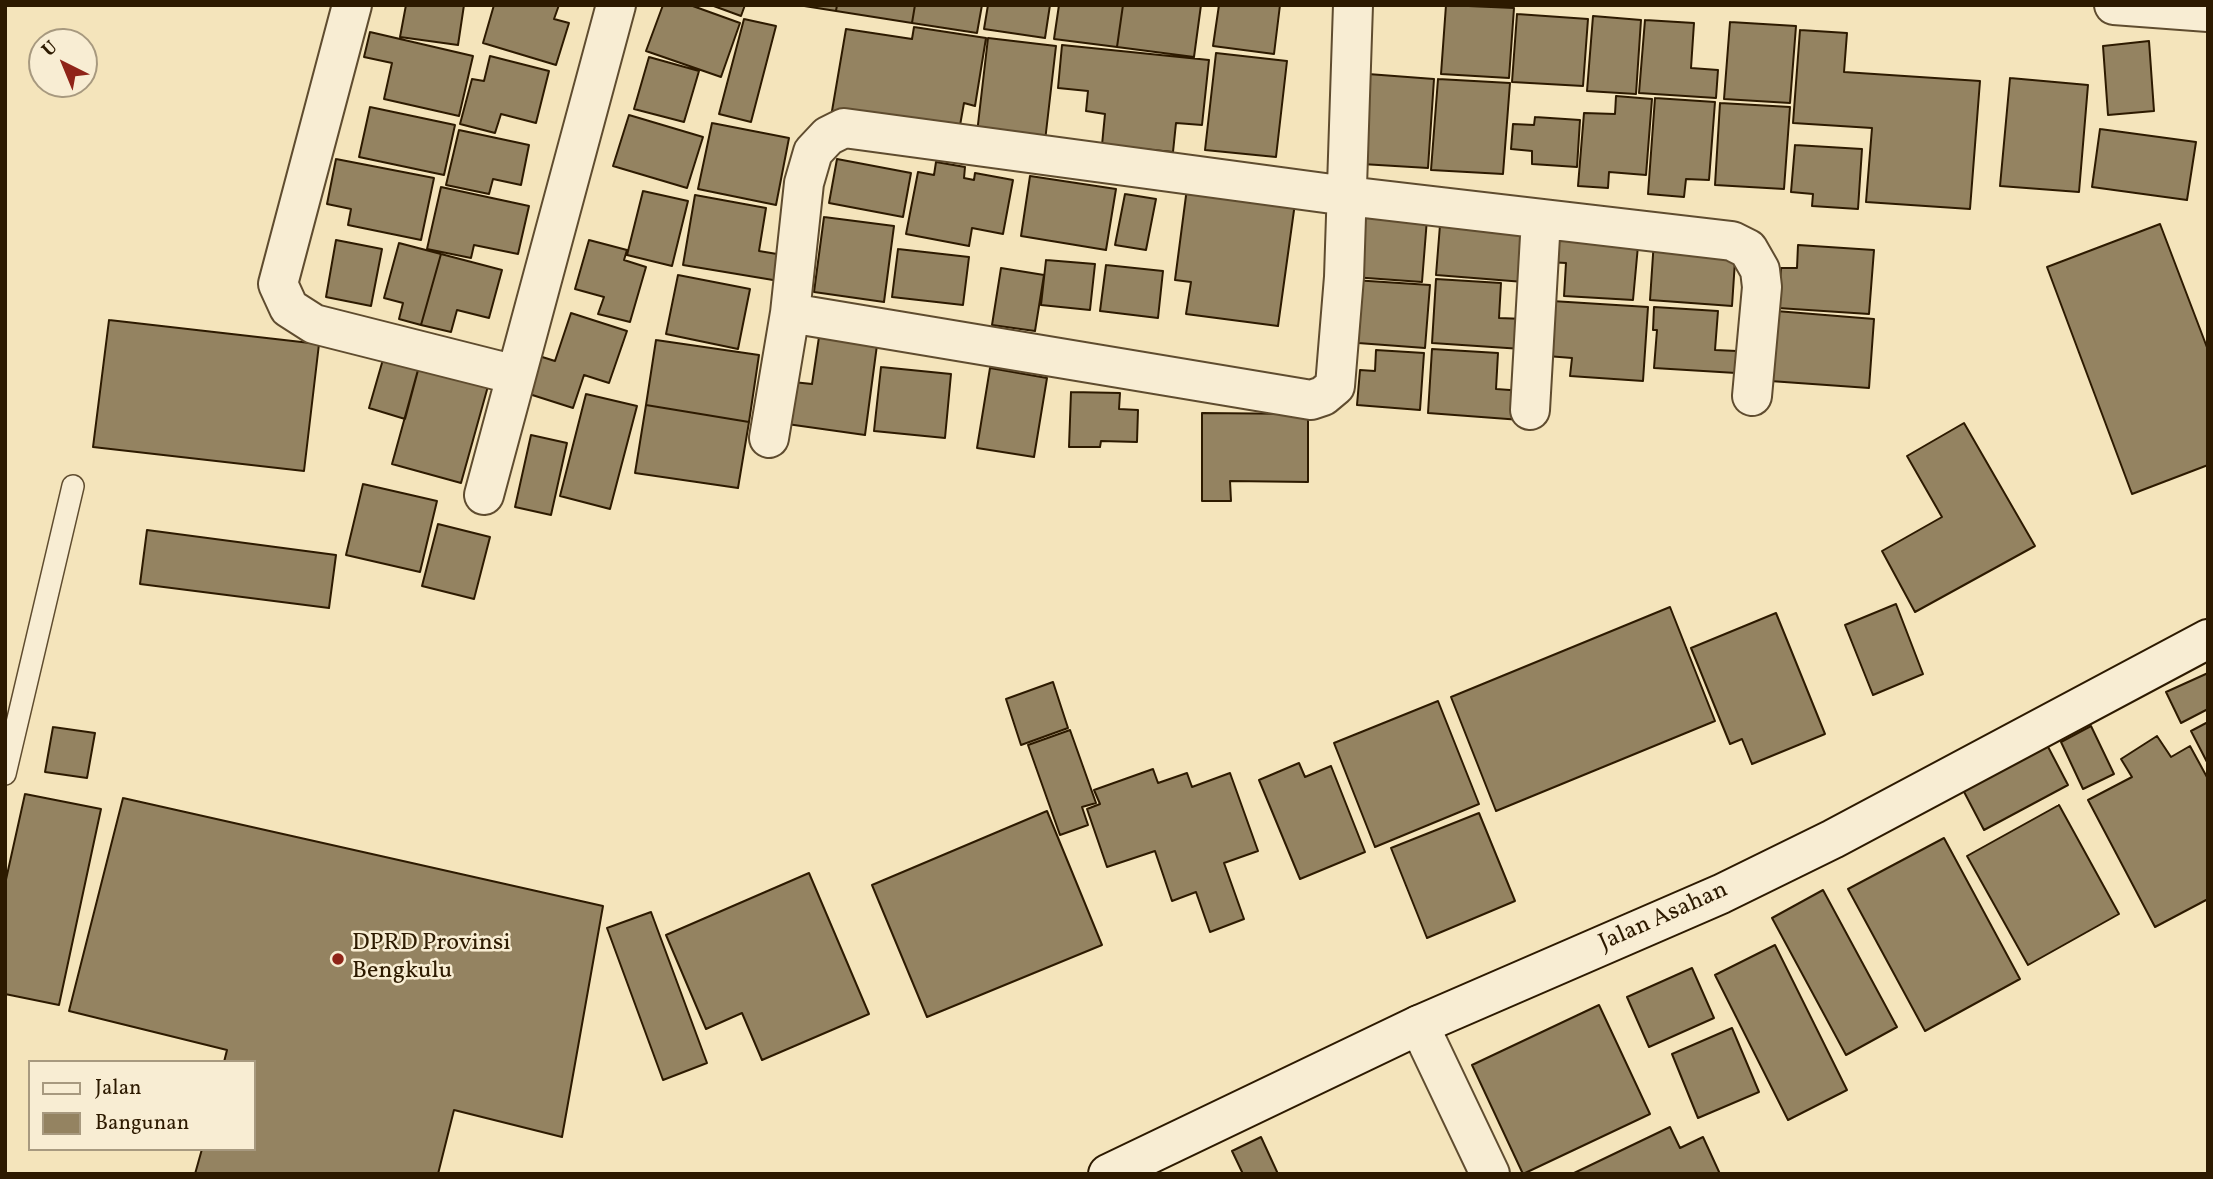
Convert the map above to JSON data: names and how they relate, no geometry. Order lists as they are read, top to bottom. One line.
{"streets":{"street":["Jalan Asahan"]},"places":["DPRD Provinsi Bengkulu"],"legend":["Jalan","Bangunan"],"north":"top left"}
